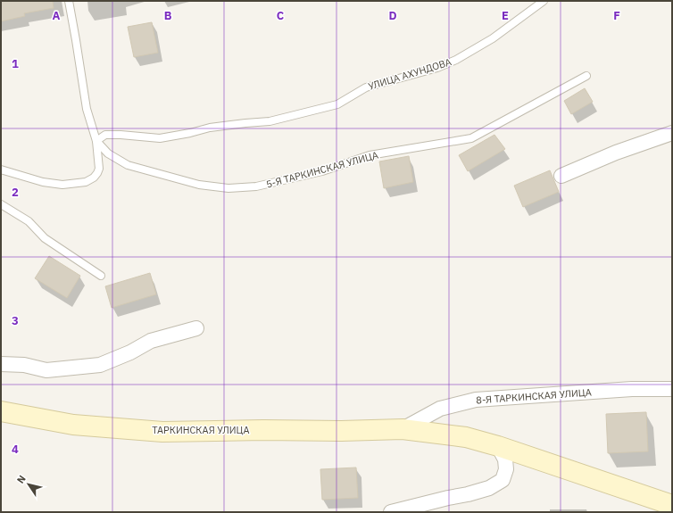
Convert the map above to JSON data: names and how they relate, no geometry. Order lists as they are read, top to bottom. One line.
{"streets":{"street":["8-Я ТАРКИНСКАЯ УЛИЦА","ТАРКИНСКАЯ УЛИЦА"],"lane":["УЛИЦА АХУНДОВА","5-Я ТАРКИНСКАЯ УЛИЦА"]},"crossings":[["УЛИЦА АХУНДОВА","5-Я ТАРКИНСКАЯ УЛИЦА"],["8-Я ТАРКИНСКАЯ УЛИЦА","ТАРКИНСКАЯ УЛИЦА"]],"north":"top left","grid":{"columns":["A","B","C","D","E","F"],"rows":["1","2","3","4"]}}
